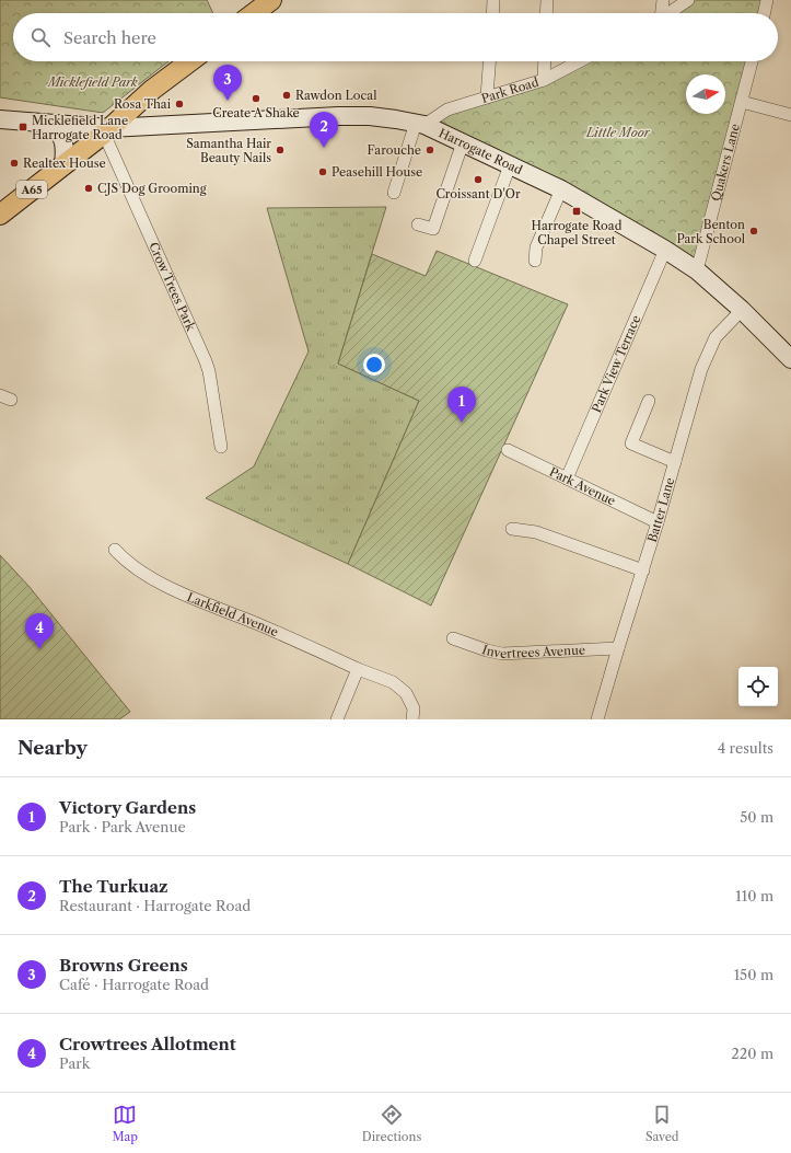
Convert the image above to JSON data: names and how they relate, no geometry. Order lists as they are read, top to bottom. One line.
{"streets":{"main road":["Harrogate Road","A65"],"street":["Park Road","Quakers Lane","Crow Trees Park","Park View Terrace","Park Avenue","Batter Lane","Larkfield Avenue","Invertrees Avenue"]},"crossings":[["Park Road","Harrogate Road"],["Harrogate Road","Quakers Lane"],["Harrogate Road","A65"],["Harrogate Road","Crow Trees Park"],["Harrogate Road","Park View Terrace"],["Harrogate Road","Batter Lane"],["A65","Crow Trees Park"],["Park View Terrace","Park Avenue"],["Park Avenue","Batter Lane"],["Batter Lane","Invertrees Avenue"]],"parks":["Micklefield Park","Little Moor"],"places":{"other":["Rawdon Local","Create A Shake","Rosa Thai","Samantha Hair Beauty Nails","Farouche","Realtex House","Peasehill House","Croissant D'Or","CJS Dog Grooming","Benton Park School"],"transit":["Micklefield Lane Harrogate Road","Harrogate Road Chapel Street"]},"north":"right","page":{"search":"Search here","pins":["3","2","1","4"],"heading":["Nearby","4 results"],"list":[{"mark":"1","name":"Victory Gardens","note":"Park · Park Avenue","value":"50 m"},{"mark":"2","name":"The Turkuaz","note":"Restaurant · Harrogate Road","value":"110 m"},{"mark":"3","name":"Browns Greens","note":"Café · Harrogate Road","value":"150 m"},{"mark":"4","name":"Crowtrees Allotment","note":"Park","value":"220 m"}],"nav":["Map","Directions","Saved"]}}
